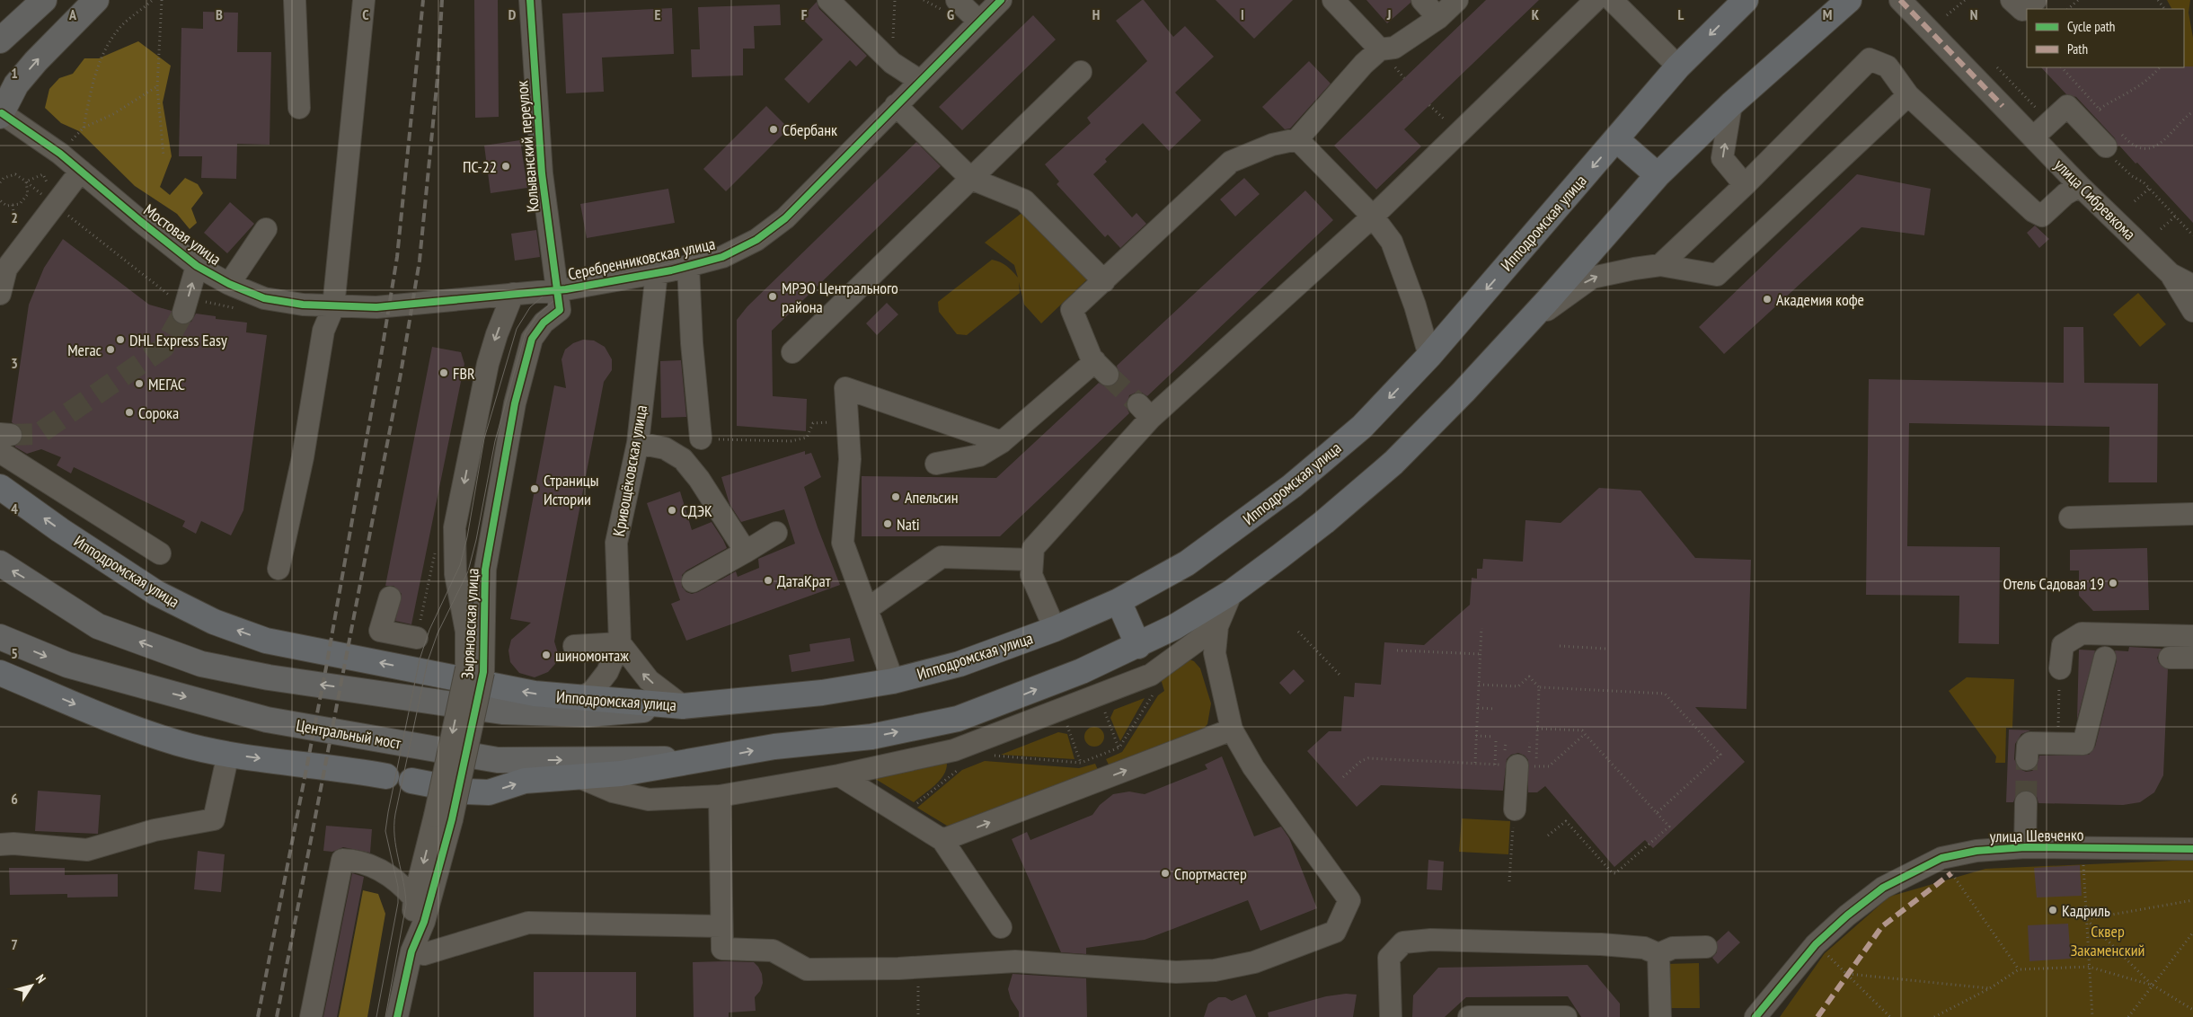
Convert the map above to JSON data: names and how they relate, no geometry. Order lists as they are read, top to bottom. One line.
{"streets":{"highway":["Ипподромская улица"],"main road":["Центральный мост"],"street":["Колыванский переулок","улица Сибревкома","Мостовая улица","Серебренниковская улица","Кривощёковская улица","Зыряновская улица","улица Шевченко"]},"crossings":[["Колыванский переулок","Серебренниковская улица"],["Колыванский переулок","Зыряновская улица"],["Мостовая улица","Серебренниковская улица"],["Серебренниковская улица","Кривощёковская улица"],["Серебренниковская улица","Зыряновская улица"]],"one_way":["Ипподромская улица"],"parks":["Сквер Закаменский"],"places":["Сбербанк","ПС-22","МРЭО Центрального района","Академия кофе","DHL Express Easy","Мегас","FBR","МЕГАС","Сорока","Страницы Истории","Апельсин","СДЭК","Nati","ДатаКрат","Отель Садовая 19","шиномонтаж","Спортмастер","Кадриль"],"legend":["Cycle path","Path"],"north":"top right","grid":{"columns":["A","B","C","D","E","F","G","H","I","J","K","L","M","N"],"rows":["1","2","3","4","5","6","7"]}}
